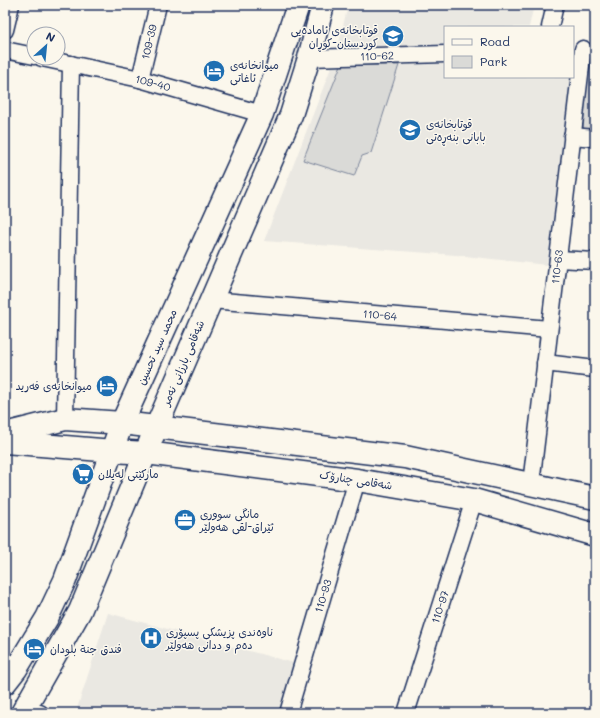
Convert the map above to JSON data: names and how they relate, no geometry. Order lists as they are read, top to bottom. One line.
{"streets":{"main road":["محمد سید تحسین","شەقامی بارزانی نەمر","شەقامی چنارۆک"],"street":["109-39","110-62","109-40","110-63","110-64","110-93","110-97"]},"crossings":[["109-39","109-40"],["110-62","شەقامی بارزانی نەمر"],["109-40","محمد سید تحسین"],["110-63","110-64"],["110-64","شەقامی بارزانی نەمر"],["محمد سید تحسین","شەقامی چنارۆک"],["شەقامی بارزانی نەمر","شەقامی چنارۆک"],["شەقامی چنارۆک","110-93"],["شەقامی چنارۆک","110-97"]],"places":{"school or university":["قوتابخانەی ئامادەیی کوردستان-کوڕان","قوتابخانەی بابانی بنەڕەتی"],"hotel":["میوانخانەی ئاغاتی","میوانخانەی فەرید","فندق جنة بلودان"],"supermarket":["مارکێتی لەیلان"],"office":["مانگی سووری ئێراق-لقی هەولێر"],"hospital":["ناوەندی پزیشکی پسپۆڕی دەم و ددانی هەولێر"]},"legend":["Road","Park"],"north":"top right"}
